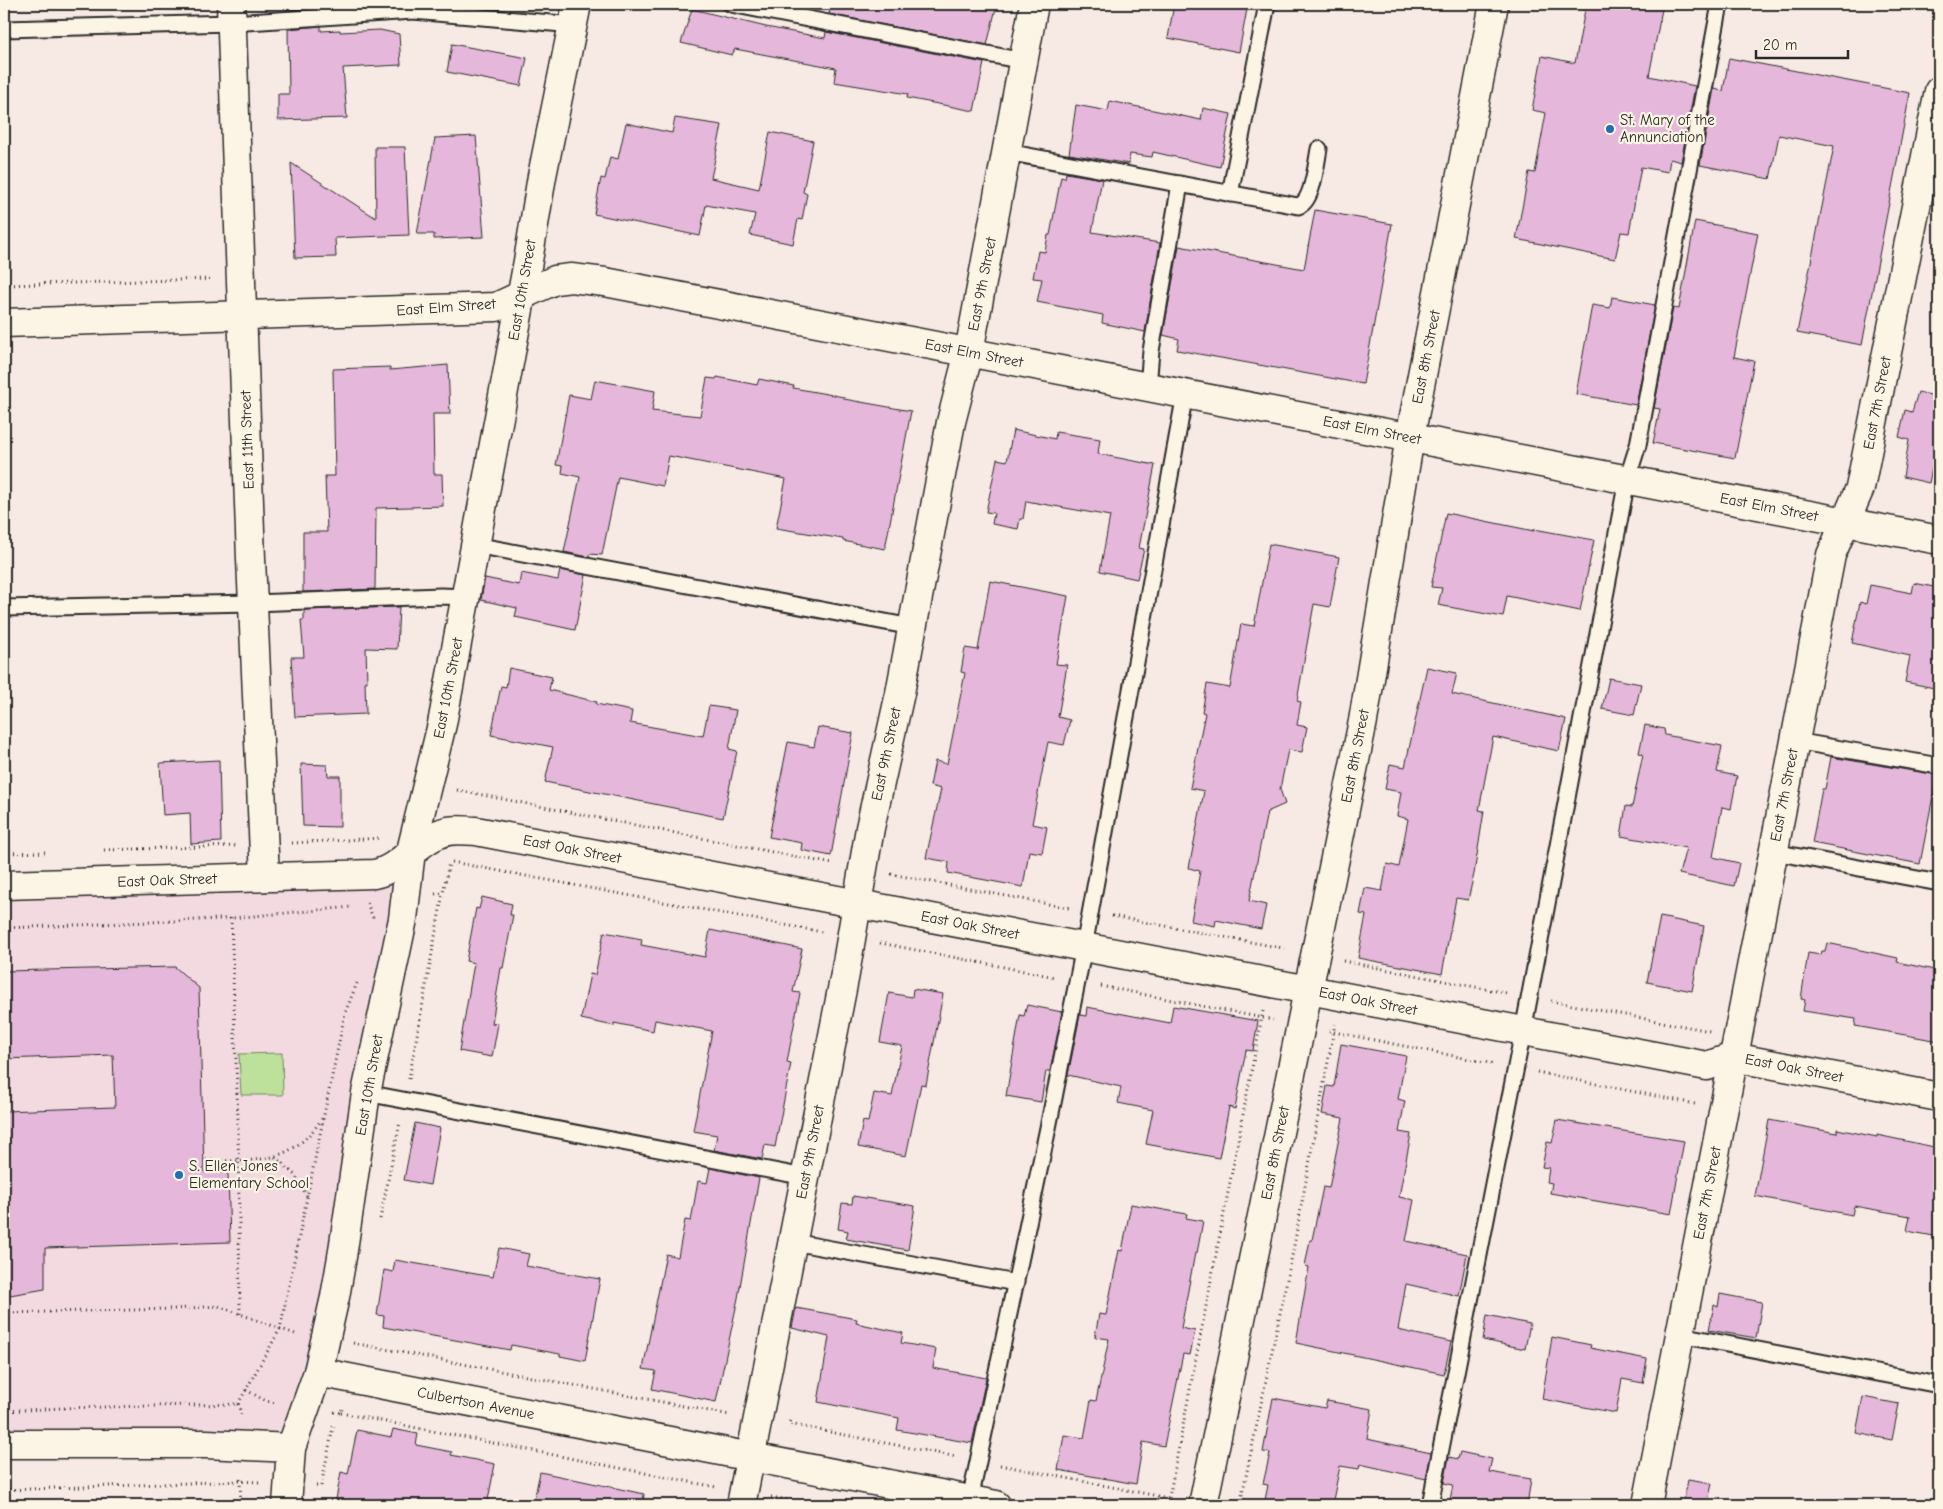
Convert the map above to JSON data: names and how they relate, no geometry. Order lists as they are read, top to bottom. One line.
{"streets":{"street":["East 9th Street","East 10th Street","East Elm Street","East 8th Street","East 7th Street","East 11th Street","East Oak Street","Culbertson Avenue"]},"crossings":[["East 9th Street","East Elm Street"],["East 9th Street","East Oak Street"],["East 9th Street","Culbertson Avenue"],["East 10th Street","East Elm Street"],["East 10th Street","East Oak Street"],["East 10th Street","Culbertson Avenue"],["East Elm Street","East 8th Street"],["East Elm Street","East 7th Street"],["East Elm Street","East 11th Street"],["East 8th Street","East Oak Street"],["East 7th Street","East Oak Street"],["East 11th Street","East Oak Street"]],"places":["St. Mary of the Annunciation","S. Ellen Jones Elementary School"],"scale_bar":"20 m"}
